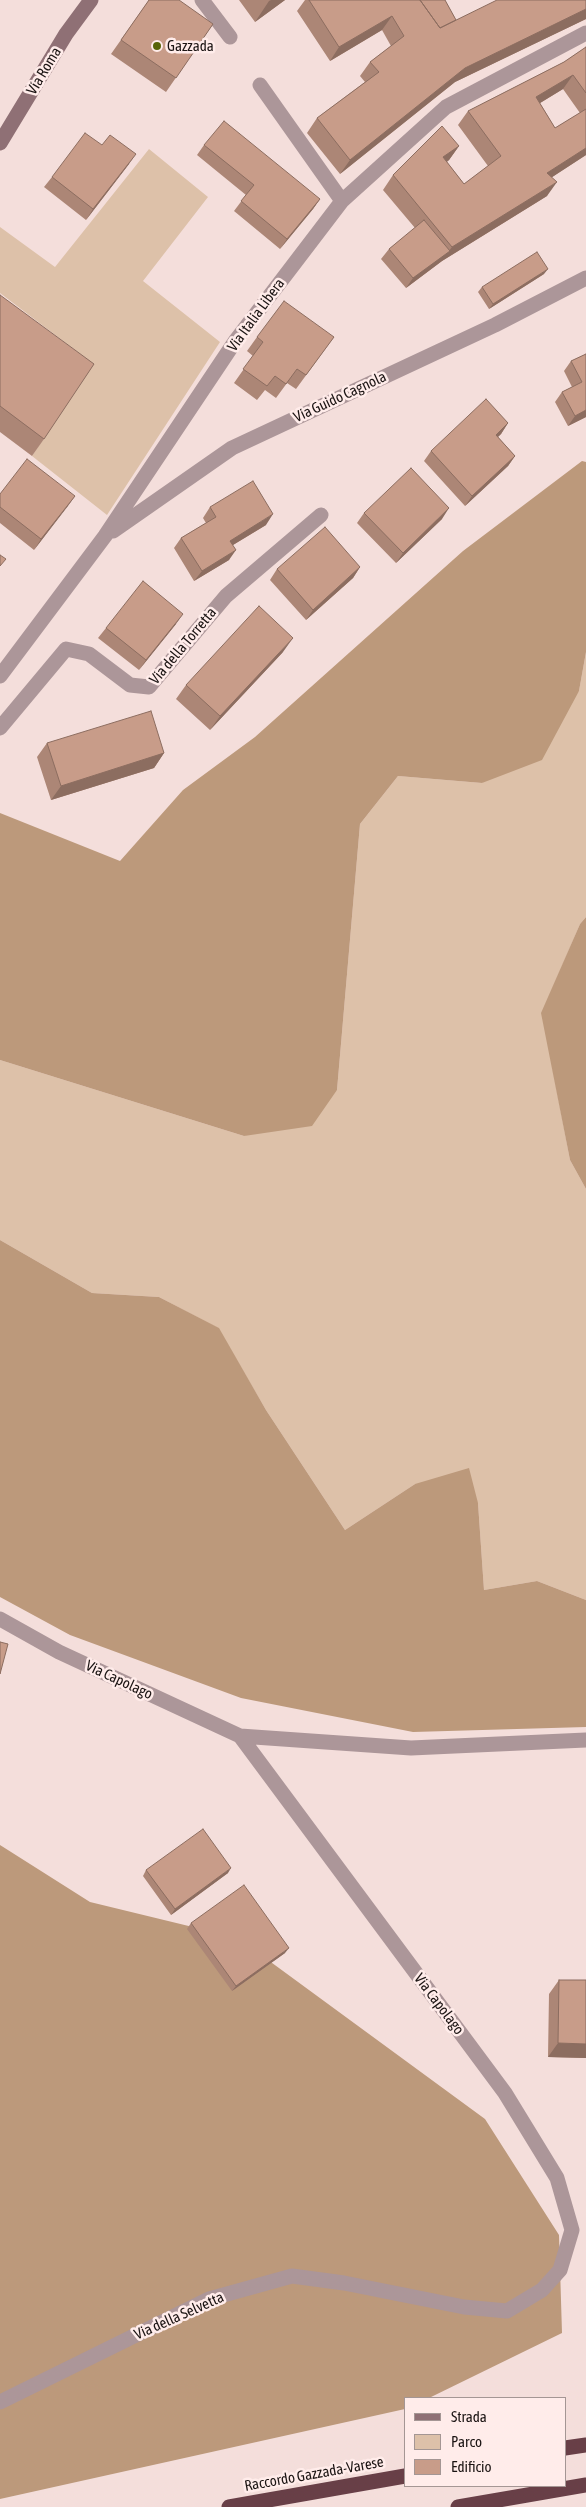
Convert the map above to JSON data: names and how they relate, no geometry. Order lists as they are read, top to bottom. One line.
{"streets":{"highway":["Raccordo Gazzada-Varese"],"main road":["Via Roma"],"street":["Via Italia Libera","Via Guido Cagnola","Via della Torretta","Via Capolago","Via della Selvetta"]},"crossings":[["Via Italia Libera","Via Guido Cagnola"],["Via Capolago","Via della Selvetta"]],"places":["Gazzada"],"legend":["Strada","Parco","Edificio"]}
